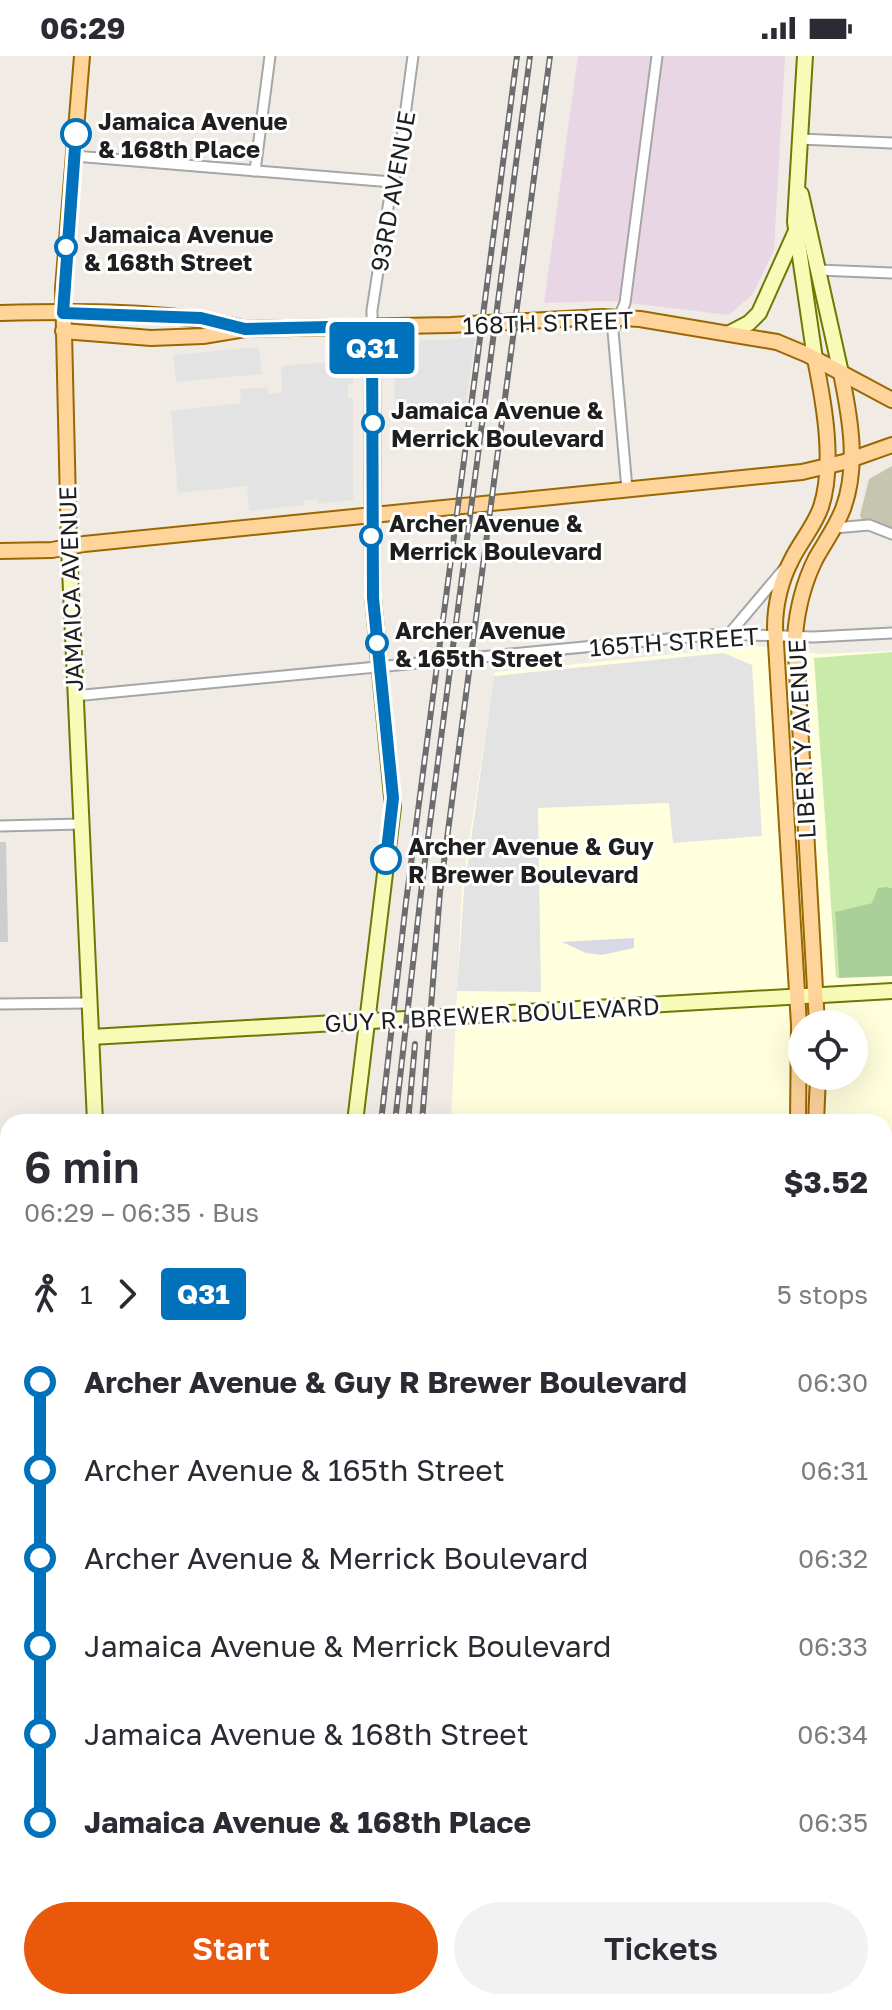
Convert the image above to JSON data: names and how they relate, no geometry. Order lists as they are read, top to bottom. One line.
{"streets":{"main road":["168TH STREET","JAMAICA AVENUE","LIBERTY AVENUE","GUY R. BREWER BOULEVARD"],"street":["93RD AVENUE","165TH STREET"]},"crossings":[["93RD AVENUE","168TH STREET"],["168TH STREET","JAMAICA AVENUE"],["168TH STREET","LIBERTY AVENUE"],["JAMAICA AVENUE","165TH STREET"],["JAMAICA AVENUE","GUY R. BREWER BOULEVARD"],["165TH STREET","LIBERTY AVENUE"],["LIBERTY AVENUE","GUY R. BREWER BOULEVARD"]],"places":["Jamaica Avenue & 168th Place","Jamaica Avenue & 168th Street","Jamaica Avenue & Merrick Boulevard","Archer Avenue & Merrick Boulevard","Archer Avenue & 165th Street","Archer Avenue & Guy R Brewer Boulevard"],"lines":["bus line Q31"],"page":{"status":"06:29","on_map":"Q31","heading":["6 min","06:29 – 06:35 · Bus","$3.52"],"legs":["1","Q31","5 stops"],"list":[{"name":"Archer Avenue & Guy R Brewer Boulevard","value":"06:30"},{"name":"Archer Avenue & 165th Street","value":"06:31"},{"name":"Archer Avenue & Merrick Boulevard","value":"06:32"},{"name":"Jamaica Avenue & Merrick Boulevard","value":"06:33"},{"name":"Jamaica Avenue & 168th Street","value":"06:34"},{"name":"Jamaica Avenue & 168th Place","value":"06:35"}],"buttons":["Start","Tickets"]}}
